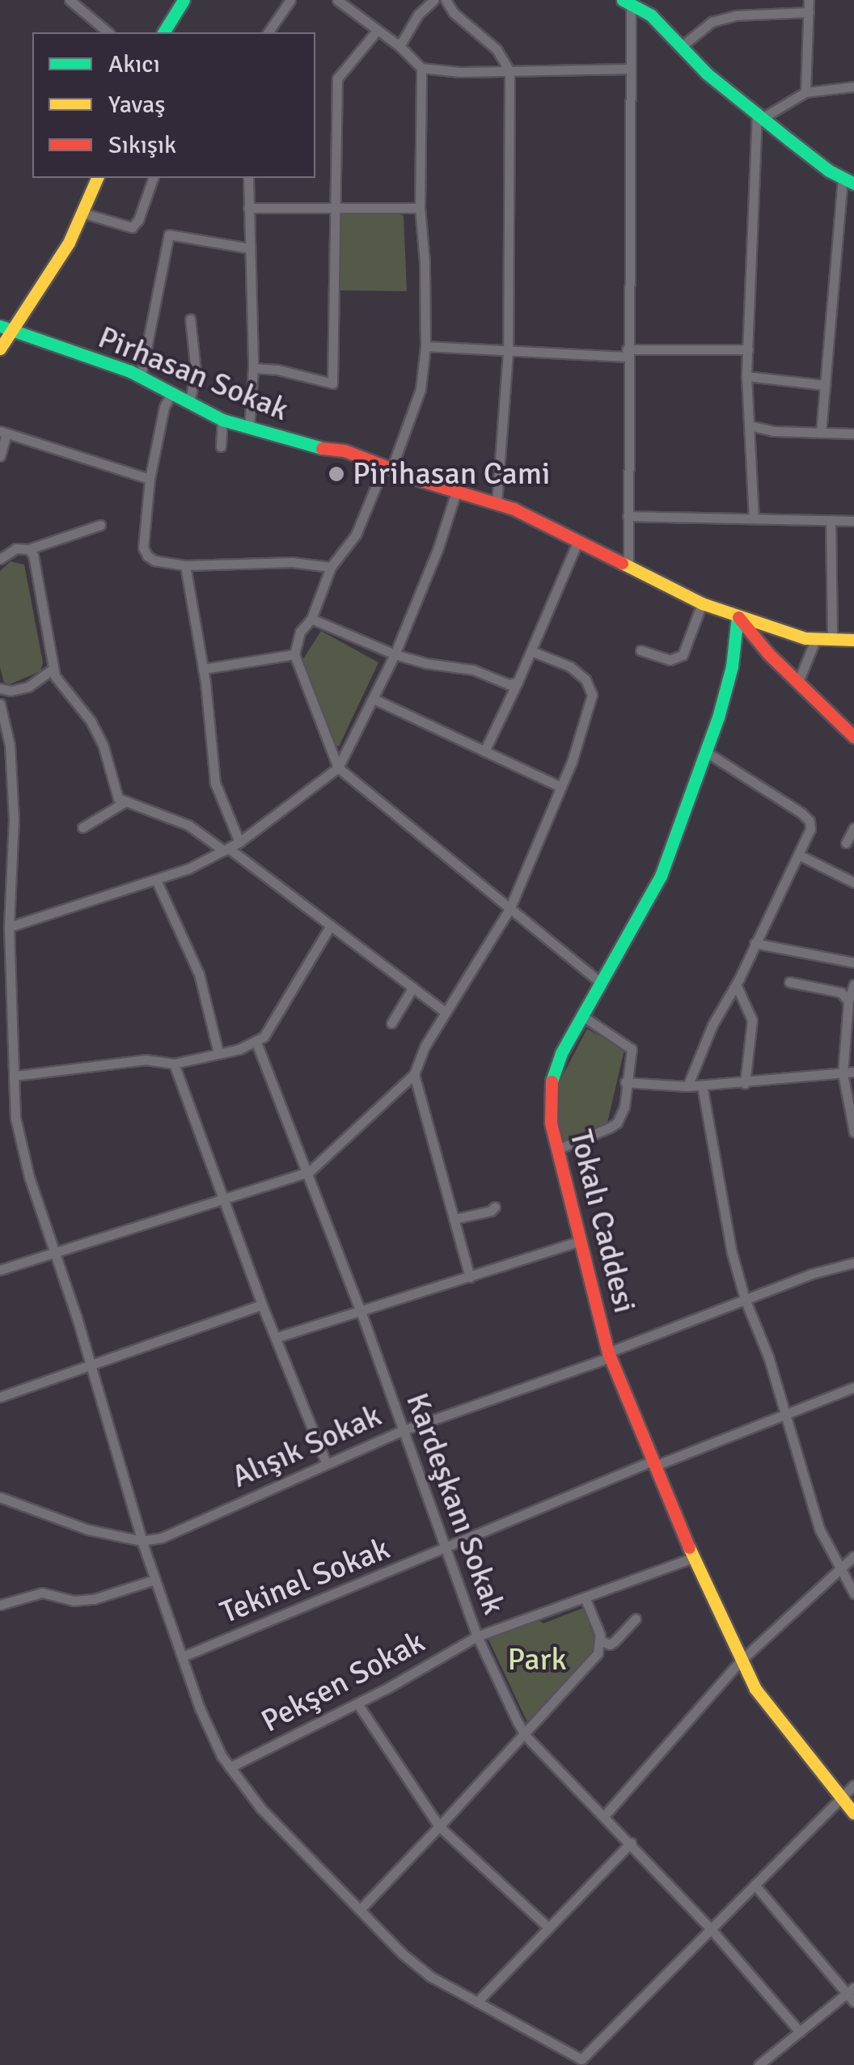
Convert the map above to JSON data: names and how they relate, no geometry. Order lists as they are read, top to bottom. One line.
{"streets":{"street":["Pirhasan Sokak","Tokalı Caddesi","Alışık Sokak","Kardeşkanı Sokak","Tekinel Sokak","Pekşen Sokak"]},"crossings":[["Pirhasan Sokak","Tokalı Caddesi"],["Tokalı Caddesi","Alışık Sokak"],["Tokalı Caddesi","Tekinel Sokak"],["Tokalı Caddesi","Pekşen Sokak"],["Alışık Sokak","Kardeşkanı Sokak"],["Kardeşkanı Sokak","Tekinel Sokak"],["Kardeşkanı Sokak","Pekşen Sokak"]],"parks":["Park"],"places":["Pirihasan Cami"],"legend":["Akıcı","Yavaş","Sıkışık"]}
